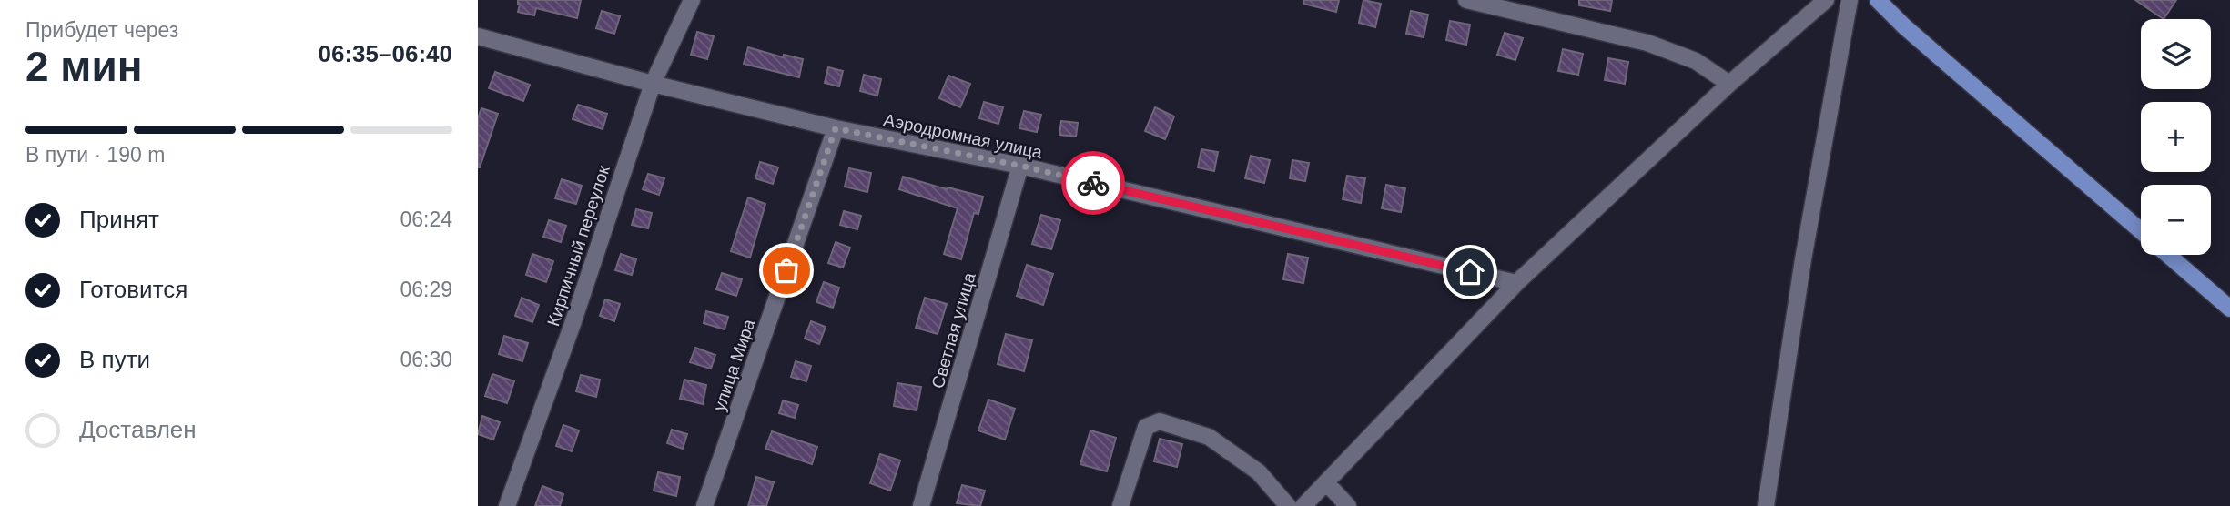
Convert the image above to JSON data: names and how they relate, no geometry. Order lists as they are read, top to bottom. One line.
{"streets":{"street":["Аэродромная улица","Кирпичный переулок","Светлая улица","улица Мира"]},"crossings":[["Аэродромная улица","Кирпичный переулок"],["Аэродромная улица","Светлая улица"],["Аэродромная улица","улица Мира"]],"page":{"heading":["2 мин","Прибудет через","06:35–06:40"],"map_buttons":["+","−"],"bar":"В пути · 190 m","list":[["Принят","06:24"],["Готовится","06:29"],["В пути","06:30"],"Доставлен"]}}
